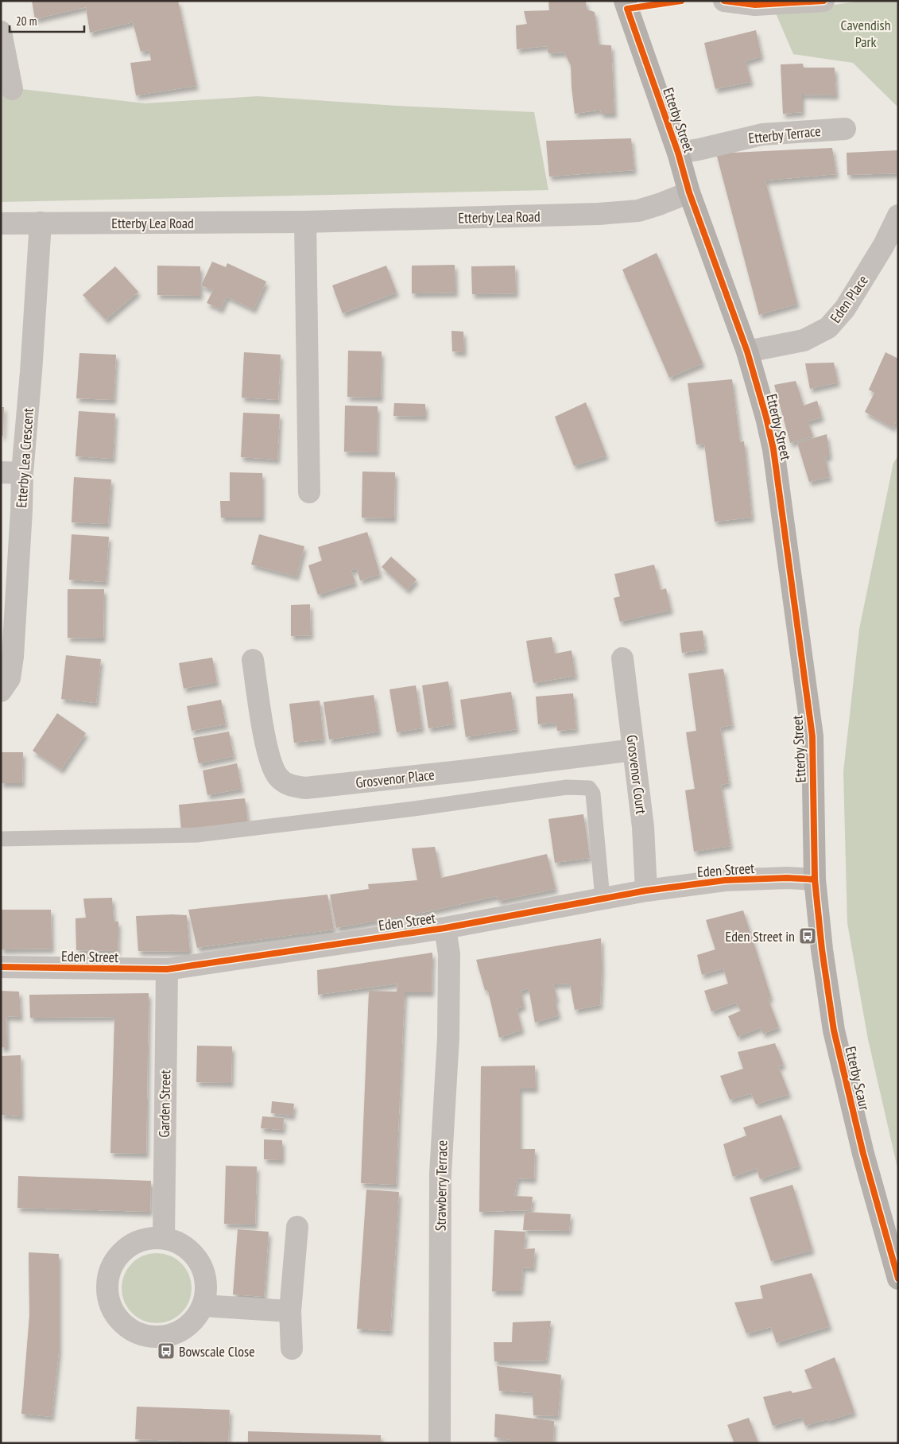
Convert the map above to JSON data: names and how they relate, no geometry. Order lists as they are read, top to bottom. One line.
{"streets":{"street":["Etterby Street","Etterby Terrace","Etterby Lea Road","Eden Place","Etterby Lea Crescent","Grosvenor Court","Grosvenor Place","Eden Street","Etterby Scaur","Garden Street","Strawberry Terrace"]},"crossings":[["Etterby Street","Etterby Terrace"],["Etterby Street","Etterby Lea Road"],["Etterby Street","Eden Place"],["Etterby Street","Eden Street"],["Etterby Street","Etterby Scaur"],["Etterby Lea Road","Etterby Lea Crescent"],["Grosvenor Court","Grosvenor Place"],["Grosvenor Court","Eden Street"],["Eden Street","Etterby Scaur"],["Eden Street","Garden Street"],["Eden Street","Strawberry Terrace"]],"parks":["Cavendish Park"],"places":{"bus stop":["Eden Street in","Bowscale Close"]},"scale_bar":"20 m"}
